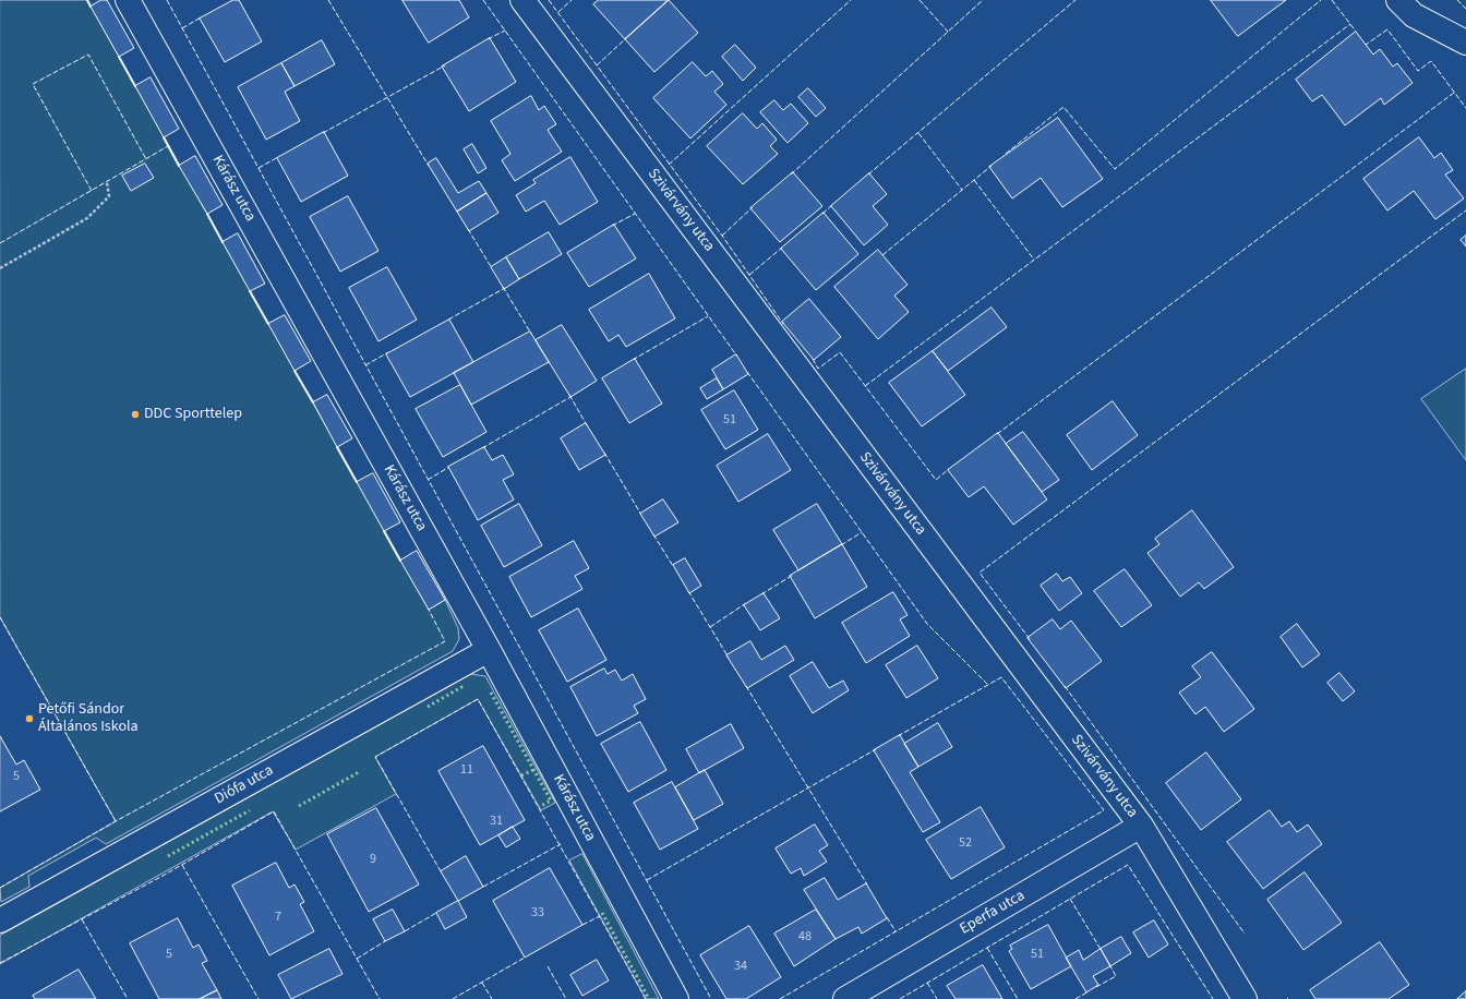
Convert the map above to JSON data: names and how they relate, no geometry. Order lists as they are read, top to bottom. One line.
{"streets":{"street":["Kárász utca","Szivárvány utca","Diófa utca","Eperfa utca"]},"crossings":[["Kárász utca","Diófa utca"],["Szivárvány utca","Eperfa utca"]],"places":["DDC Sporttelep","Petőfi Sándor Általános Iskola"],"house_numbers":["51","11","5","31","52","9","33","7","48","5","51","34"]}
